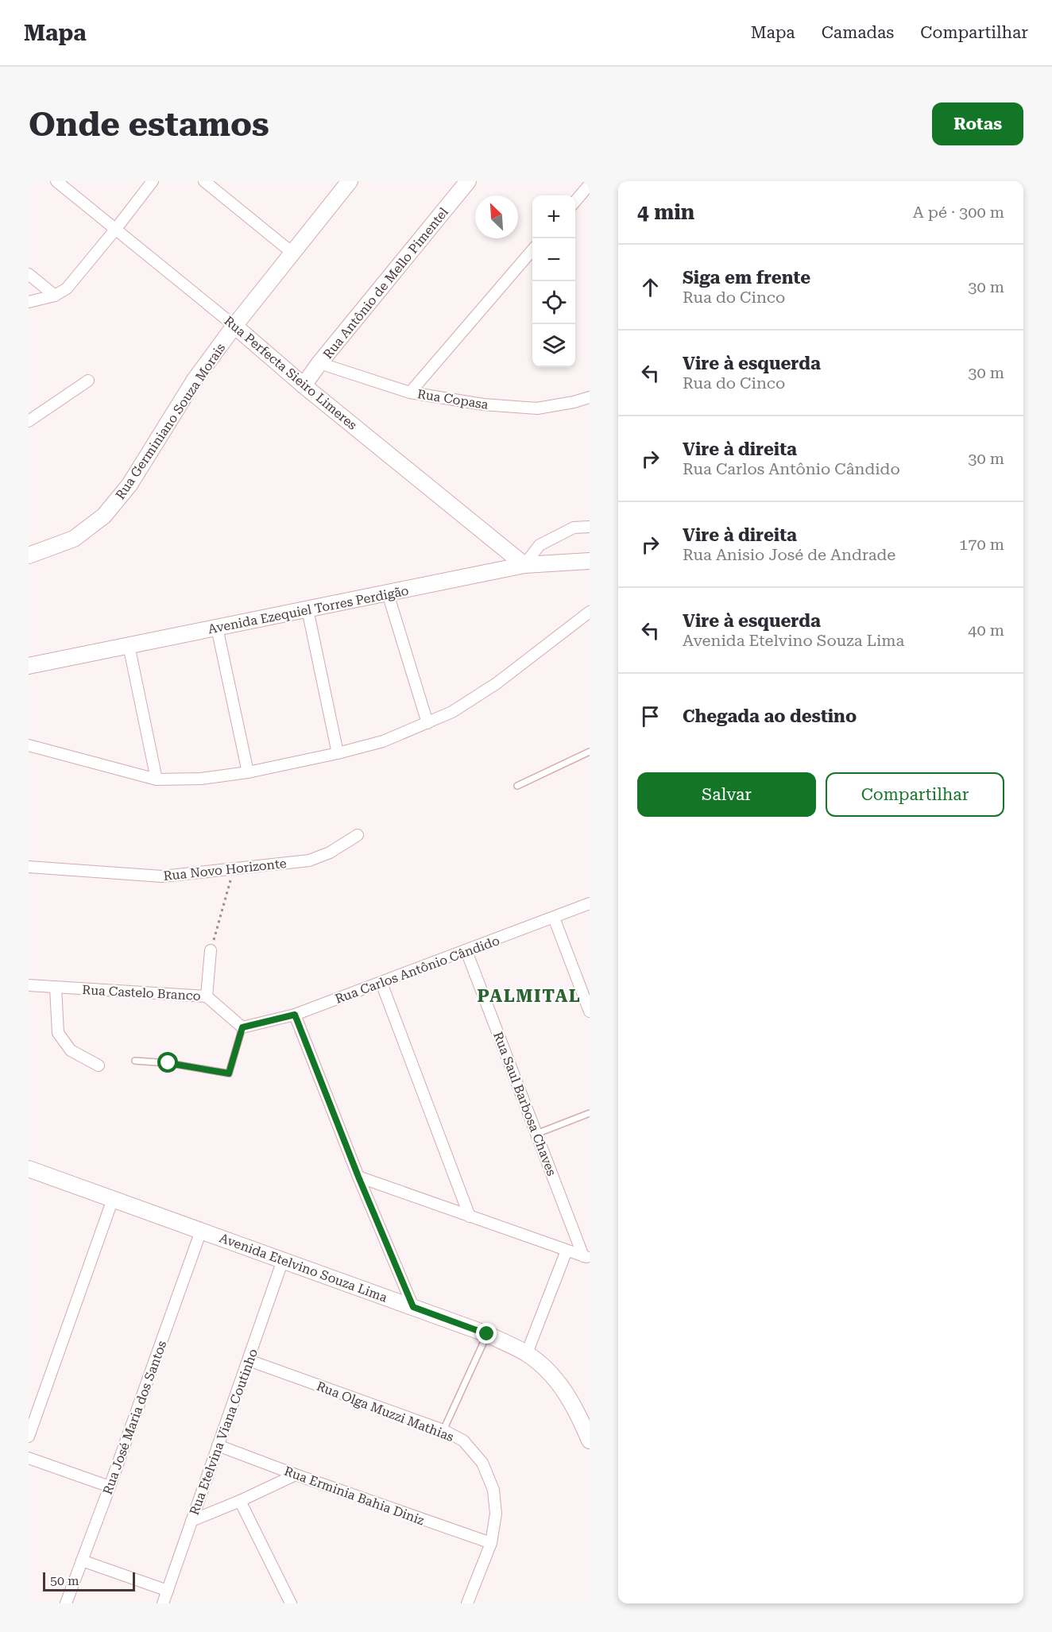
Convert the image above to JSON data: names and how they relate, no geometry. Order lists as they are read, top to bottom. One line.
{"streets":{"street":["Rua Antônio de Mello Pimentel","Rua Perfecta Sieiro Limeres","Rua Copasa","Rua Germiniano Souza Morais","Avenida Ezequiel Torres Perdigão","Rua Novo Horizonte","Rua Carlos Antônio Cândido","Rua Castelo Branco","Rua Saul Barbosa Chaves","Avenida Etelvino Souza Lima","Rua Olga Muzzi Mathias","Rua José Maria dos Santos","Rua Etelvina Viana Coutinho","Rua Erminia Bahia Diniz"]},"crossings":[["Rua Antônio de Mello Pimentel","Rua Perfecta Sieiro Limeres"],["Rua Antônio de Mello Pimentel","Rua Copasa"],["Rua Perfecta Sieiro Limeres","Rua Germiniano Souza Morais"],["Rua Perfecta Sieiro Limeres","Avenida Ezequiel Torres Perdigão"],["Rua Carlos Antônio Cândido","Rua Castelo Branco"],["Rua Carlos Antônio Cândido","Rua Saul Barbosa Chaves"],["Avenida Etelvino Souza Lima","Rua José Maria dos Santos"],["Avenida Etelvino Souza Lima","Rua Etelvina Viana Coutinho"],["Rua Olga Muzzi Mathias","Rua Etelvina Viana Coutinho"],["Rua Olga Muzzi Mathias","Rua Erminia Bahia Diniz"],["Rua Etelvina Viana Coutinho","Rua Erminia Bahia Diniz"]],"districts":["PALMITAL"],"scale_bar":"50 m","north":"top left","page":{"header":"Mapa","nav":["Mapa","Camadas","Compartilhar"],"buttons":["Rotas",["Salvar","Compartilhar"]],"title":"Onde estamos","heading":["4 min","A pé · 300 m"],"map_buttons":["+","−"],"list":[["Siga em frente","Rua do Cinco","30 m"],["Vire à esquerda","Rua do Cinco","30 m"],["Vire à direita","Rua Carlos Antônio Cândido","30 m"],["Vire à direita","Rua Anisio José de Andrade","170 m"],["Vire à esquerda","Avenida Etelvino Souza Lima","40 m"],"Chegada ao destino"],"scale":"50 m"}}
